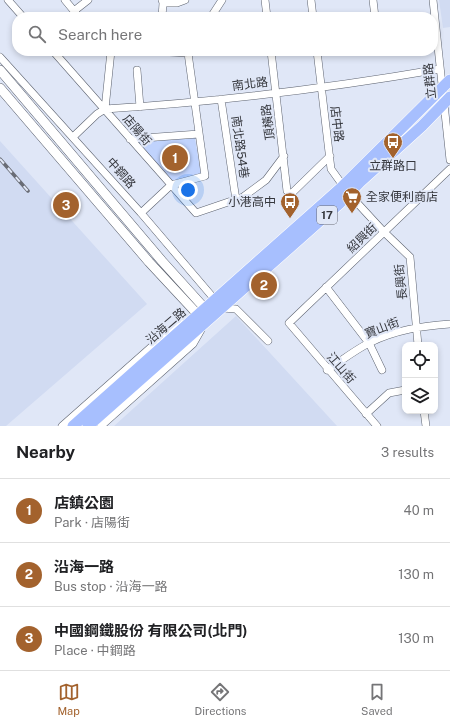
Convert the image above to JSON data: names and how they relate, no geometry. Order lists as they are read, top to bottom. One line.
{"streets":{"main road":["17","沿海二路"],"street":["立群路","南北路","頂橫路","店中路","店陽街","南北路54巷","中鋼路","紹興街","長興街","寶山街","江山街"]},"crossings":[["立群路","南北路"],["立群路","17"],["南北路","頂橫路"],["南北路","店中路"],["南北路","店陽街"],["南北路","南北路54巷"],["頂橫路","店中路"],["頂橫路","店陽街"],["店中路","17"],["店中路","長興街"],["店陽街","南北路54巷"],["中鋼路","17"],["中鋼路","沿海二路"],["17","長興街"],["17","沿海二路"],["紹興街","長興街"],["紹興街","江山街"],["長興街","寶山街"],["寶山街","江山街"]],"places":{"bus stop":["立群路口","小港高中"],"supermarket":["全家便利商店"]},"page":{"search":"Search here","pins":["1","3","2"],"heading":["Nearby","3 results"],"list":[{"mark":"1","name":"店鎮公園","note":"Park · 店陽街","value":"40 m"},{"mark":"2","name":"沿海一路","note":"Bus stop · 沿海一路","value":"130 m"},{"mark":"3","name":"中國鋼鐵股份 有限公司(北門)","note":"Place · 中鋼路","value":"130 m"}],"nav":["Map","Directions","Saved"]}}
